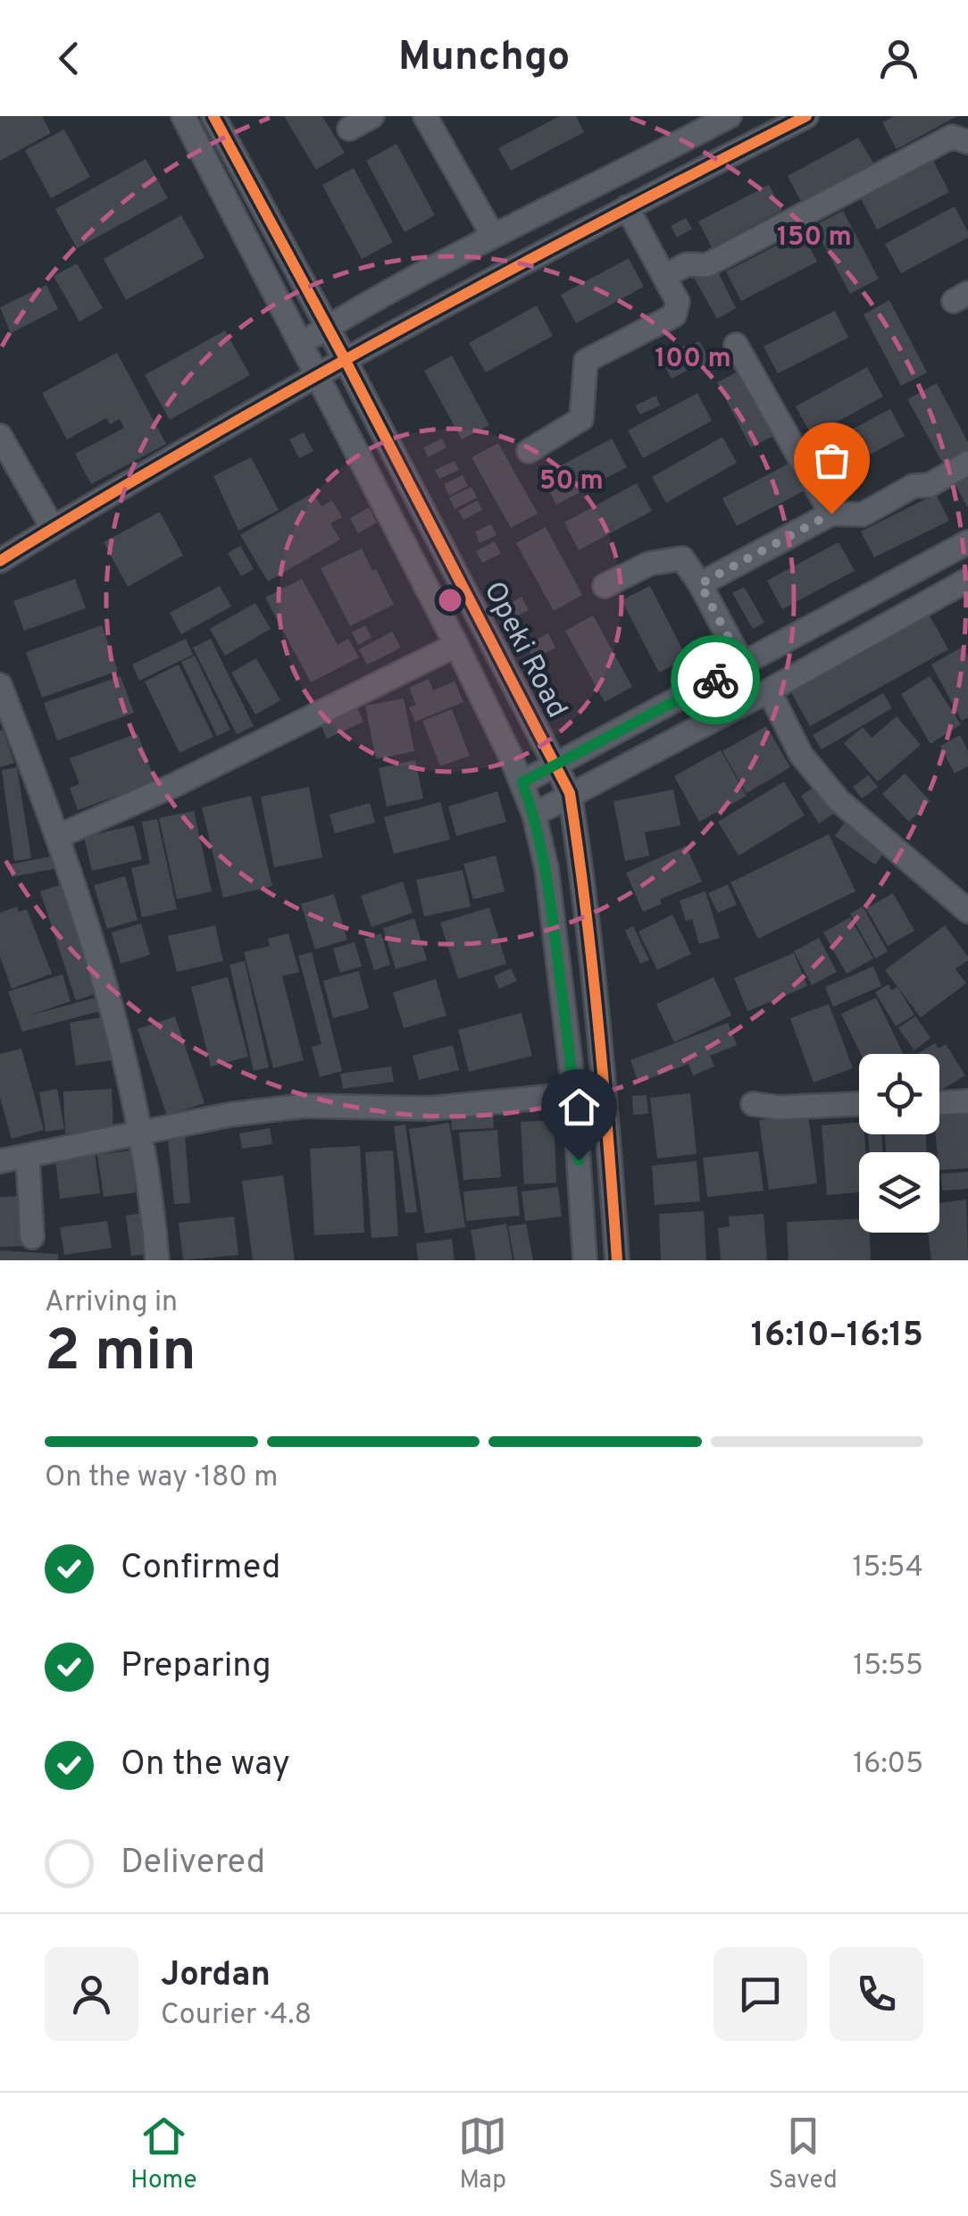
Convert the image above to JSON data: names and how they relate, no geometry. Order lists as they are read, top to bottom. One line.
{"streets":{"street":["Opeki Road"]},"page":{"header":"Munchgo","heading":["2 min","Arriving in","16:10–16:15"],"panel":["Jordan","Courier · 4.8"],"bar":"On the way · 180 m","list":[["Confirmed","15:54"],["Preparing","15:55"],["On the way","16:05"],"Delivered"],"tabs":["Home","Map","Saved"]},"rings":["150 m","100 m","50 m"]}
